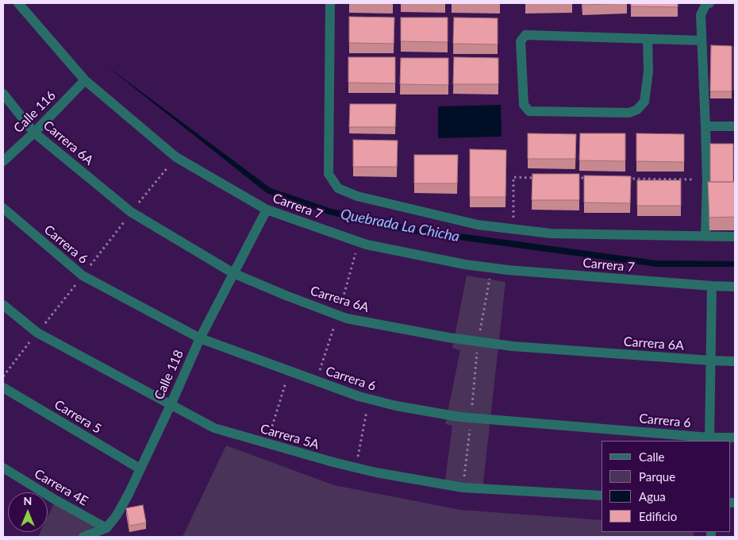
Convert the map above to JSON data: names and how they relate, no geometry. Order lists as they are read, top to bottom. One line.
{"streets":{"street":["Calle 116","Carrera 6A","Carrera 7","Carrera 6","Calle 118","Carrera 5","Carrera 5A","Carrera 4E"]},"crossings":[["Calle 116","Carrera 6A"],["Calle 116","Carrera 7"],["Carrera 6A","Calle 118"],["Carrera 7","Calle 118"],["Carrera 6","Calle 118"],["Calle 118","Carrera 5"],["Calle 118","Carrera 5A"],["Calle 118","Carrera 4E"]],"water":["Quebrada La Chicha"],"legend":["Calle","Parque","Agua","Edificio"],"north":"top"}
